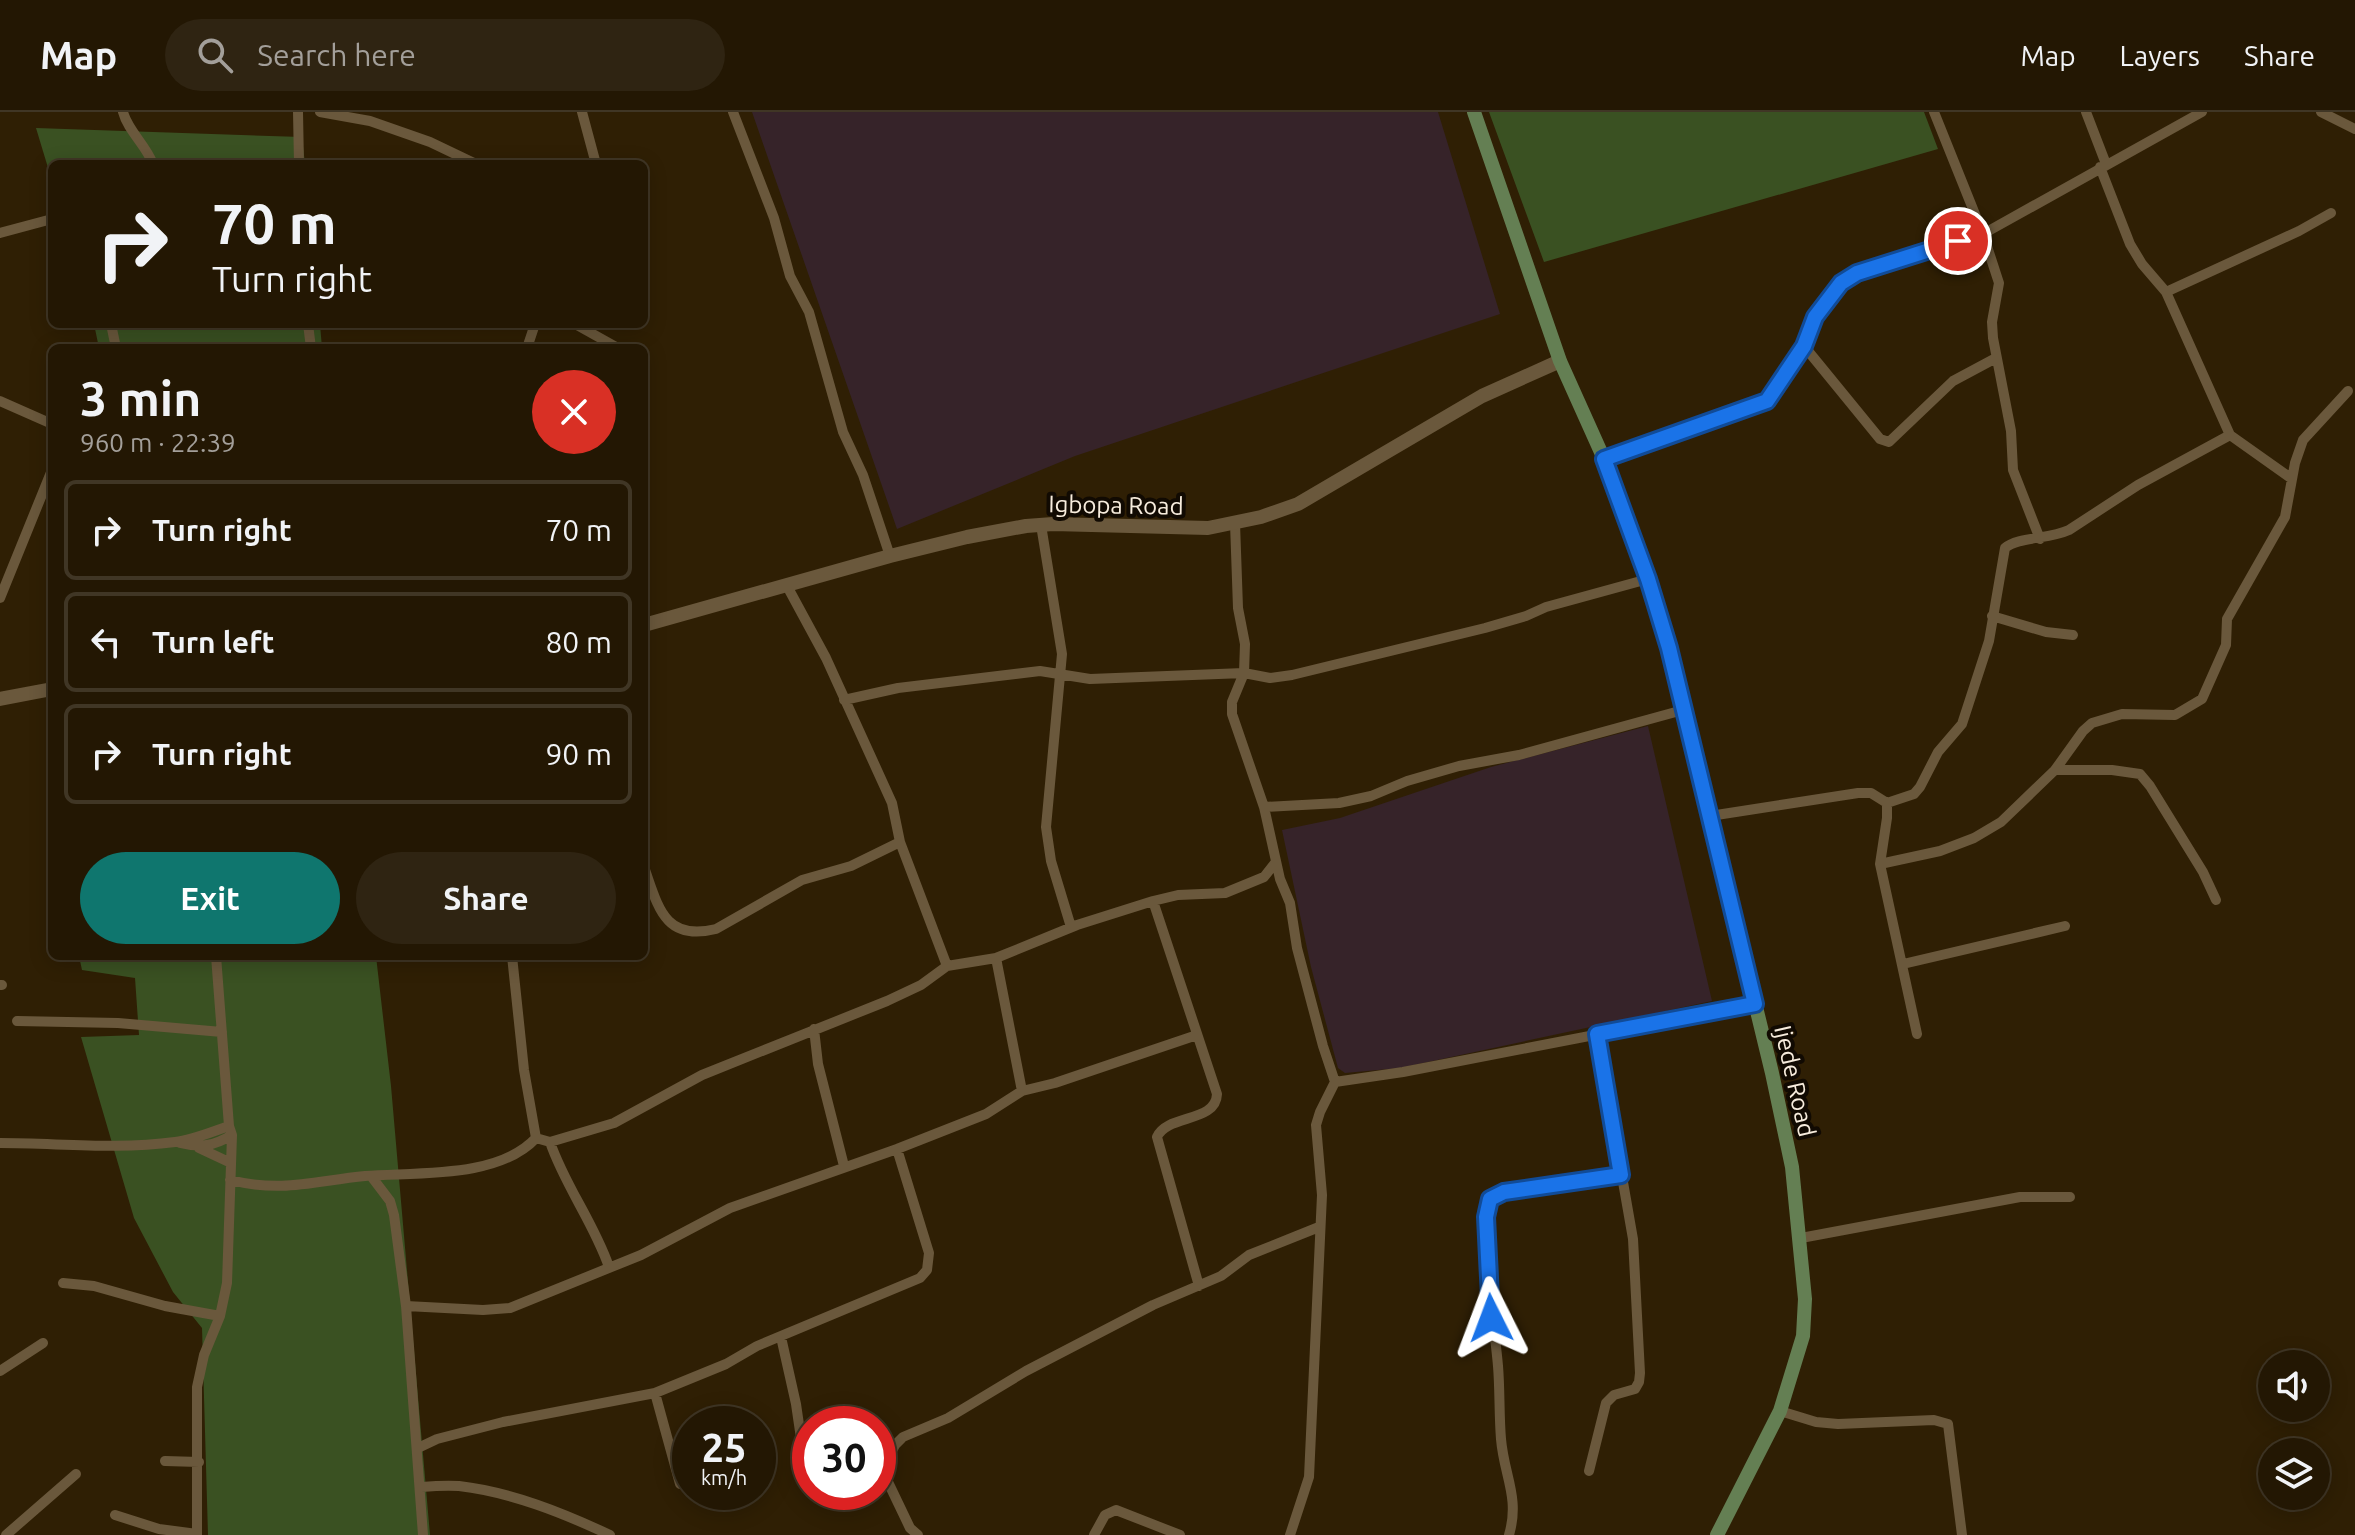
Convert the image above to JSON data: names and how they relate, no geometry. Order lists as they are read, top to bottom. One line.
{"streets":{"main road":["Ijede Road"],"street":["Igbopa Road"]},"crossings":[["Igbopa Road","Ijede Road"]],"page":{"header":"Map","search":"Search here","nav":["Map","Layers","Share"],"turn":["70 m","Turn right"],"heading":["3 min","960 m · 22:39"],"list":[{"name":"Turn right","value":"70 m"},{"name":"Turn left","value":"80 m"},{"name":"Turn right","value":"90 m"}],"buttons":["Exit","Share"],"speed":"25 km/h","limit":"30"}}
